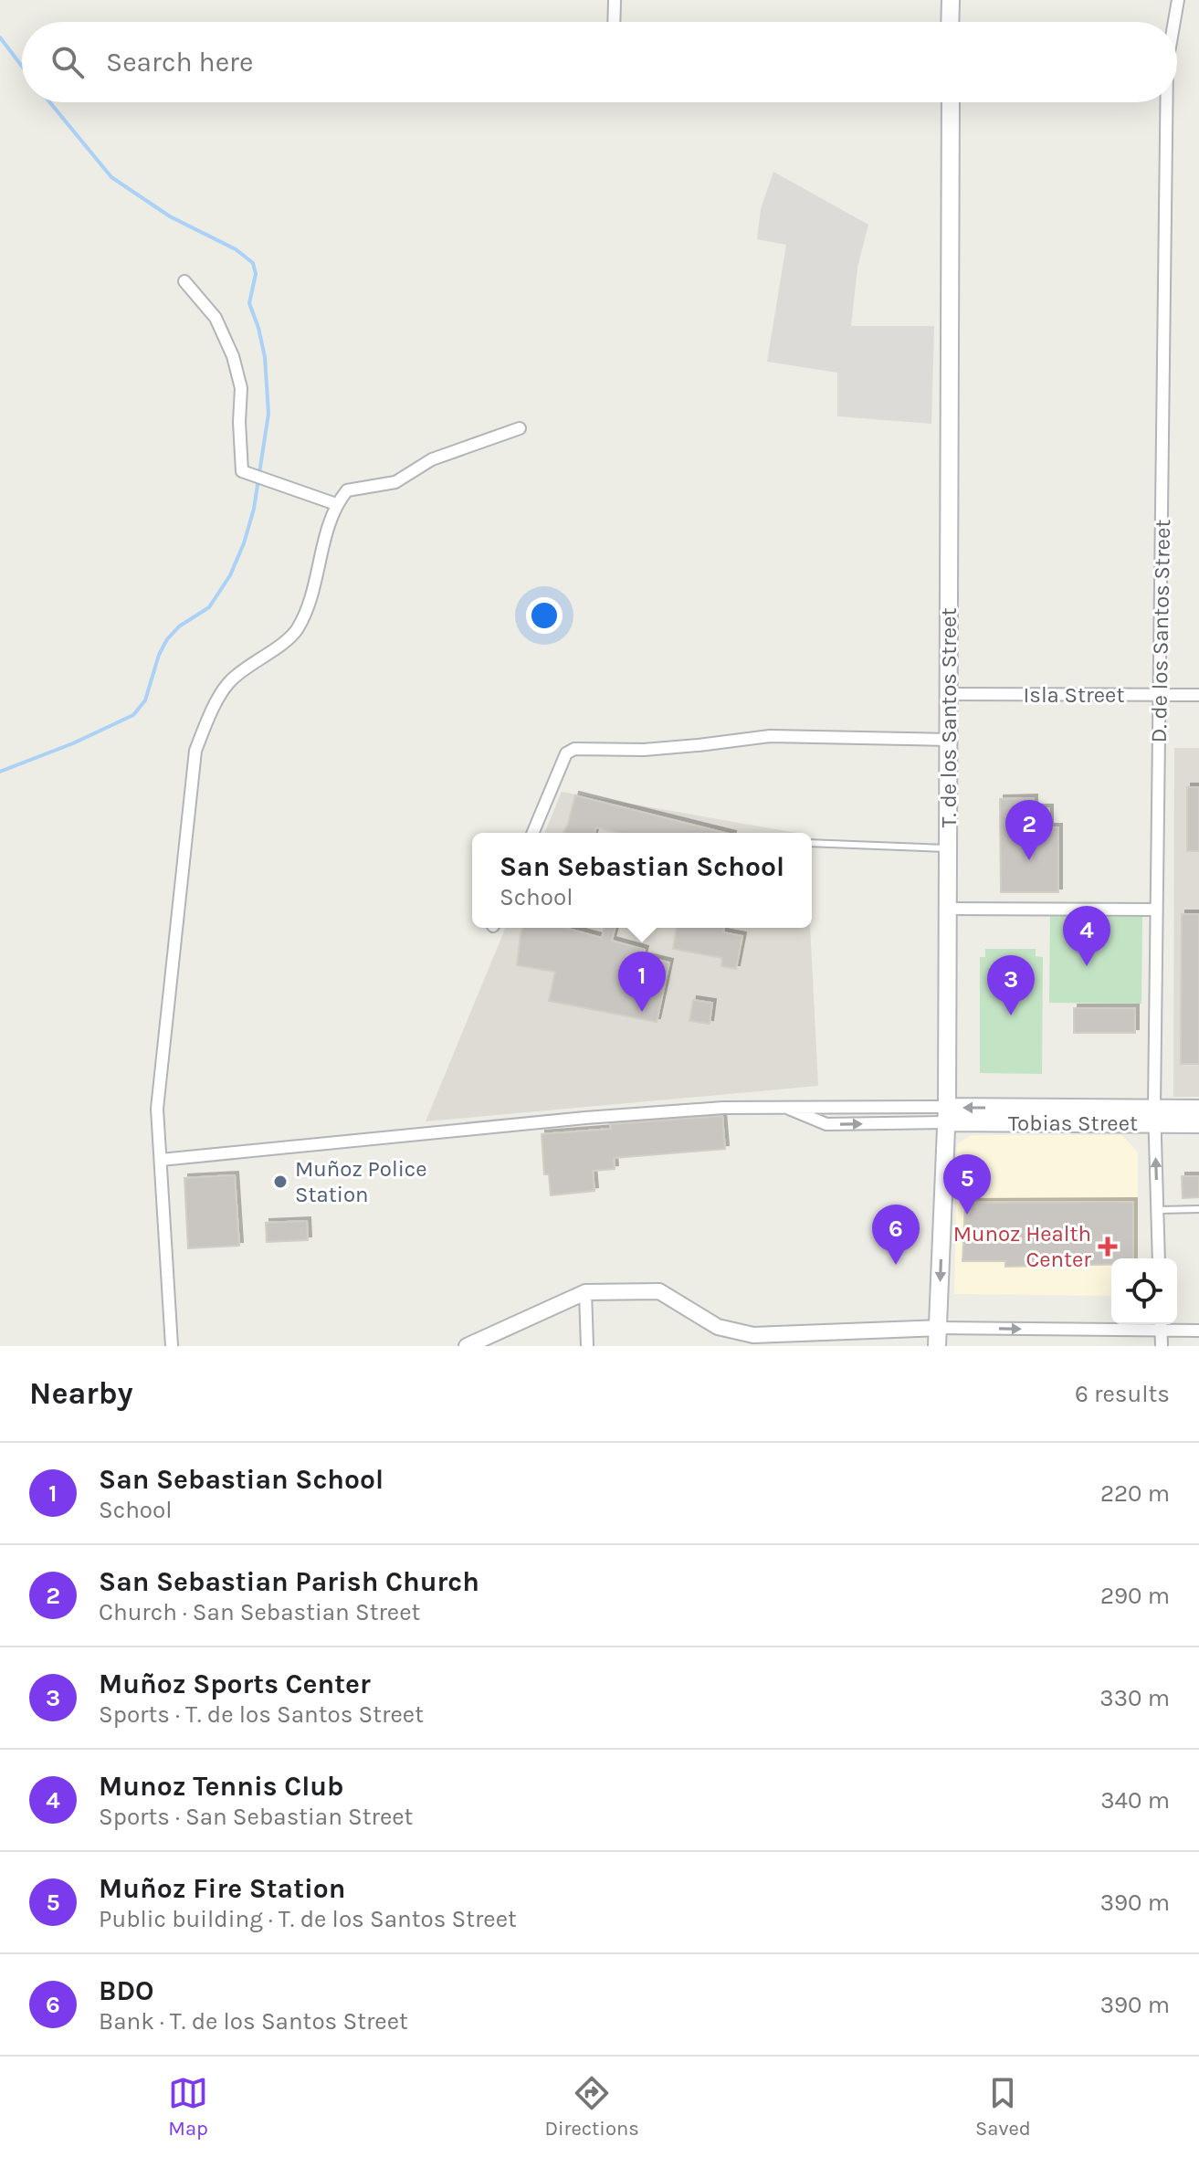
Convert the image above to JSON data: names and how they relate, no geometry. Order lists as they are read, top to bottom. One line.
{"streets":{"main road":["T. de los Santos Street","Tobias Street"],"street":["D. de los Santos Street","Isla Street"]},"crossings":[["D. de los Santos Street","Isla Street"],["D. de los Santos Street","Tobias Street"],["Isla Street","T. de los Santos Street"],["T. de los Santos Street","Tobias Street"]],"places":{"other":["Muñoz Police Station"],"health":["Munoz Health Center"]},"page":{"search":"Search here","pins":["2","4","1","3","5","6"],"popup":["San Sebastian School","School"],"heading":["Nearby","6 results"],"list":[{"mark":"1","name":"San Sebastian School","note":"School","value":"220 m"},{"mark":"2","name":"San Sebastian Parish Church","note":"Church · San Sebastian Street","value":"290 m"},{"mark":"3","name":"Muñoz Sports Center","note":"Sports · T. de los Santos Street","value":"330 m"},{"mark":"4","name":"Munoz Tennis Club","note":"Sports · San Sebastian Street","value":"340 m"},{"mark":"5","name":"Muñoz Fire Station","note":"Public building · T. de los Santos Street","value":"390 m"},{"mark":"6","name":"BDO","note":"Bank · T. de los Santos Street","value":"390 m"}],"nav":["Map","Directions","Saved"]}}
